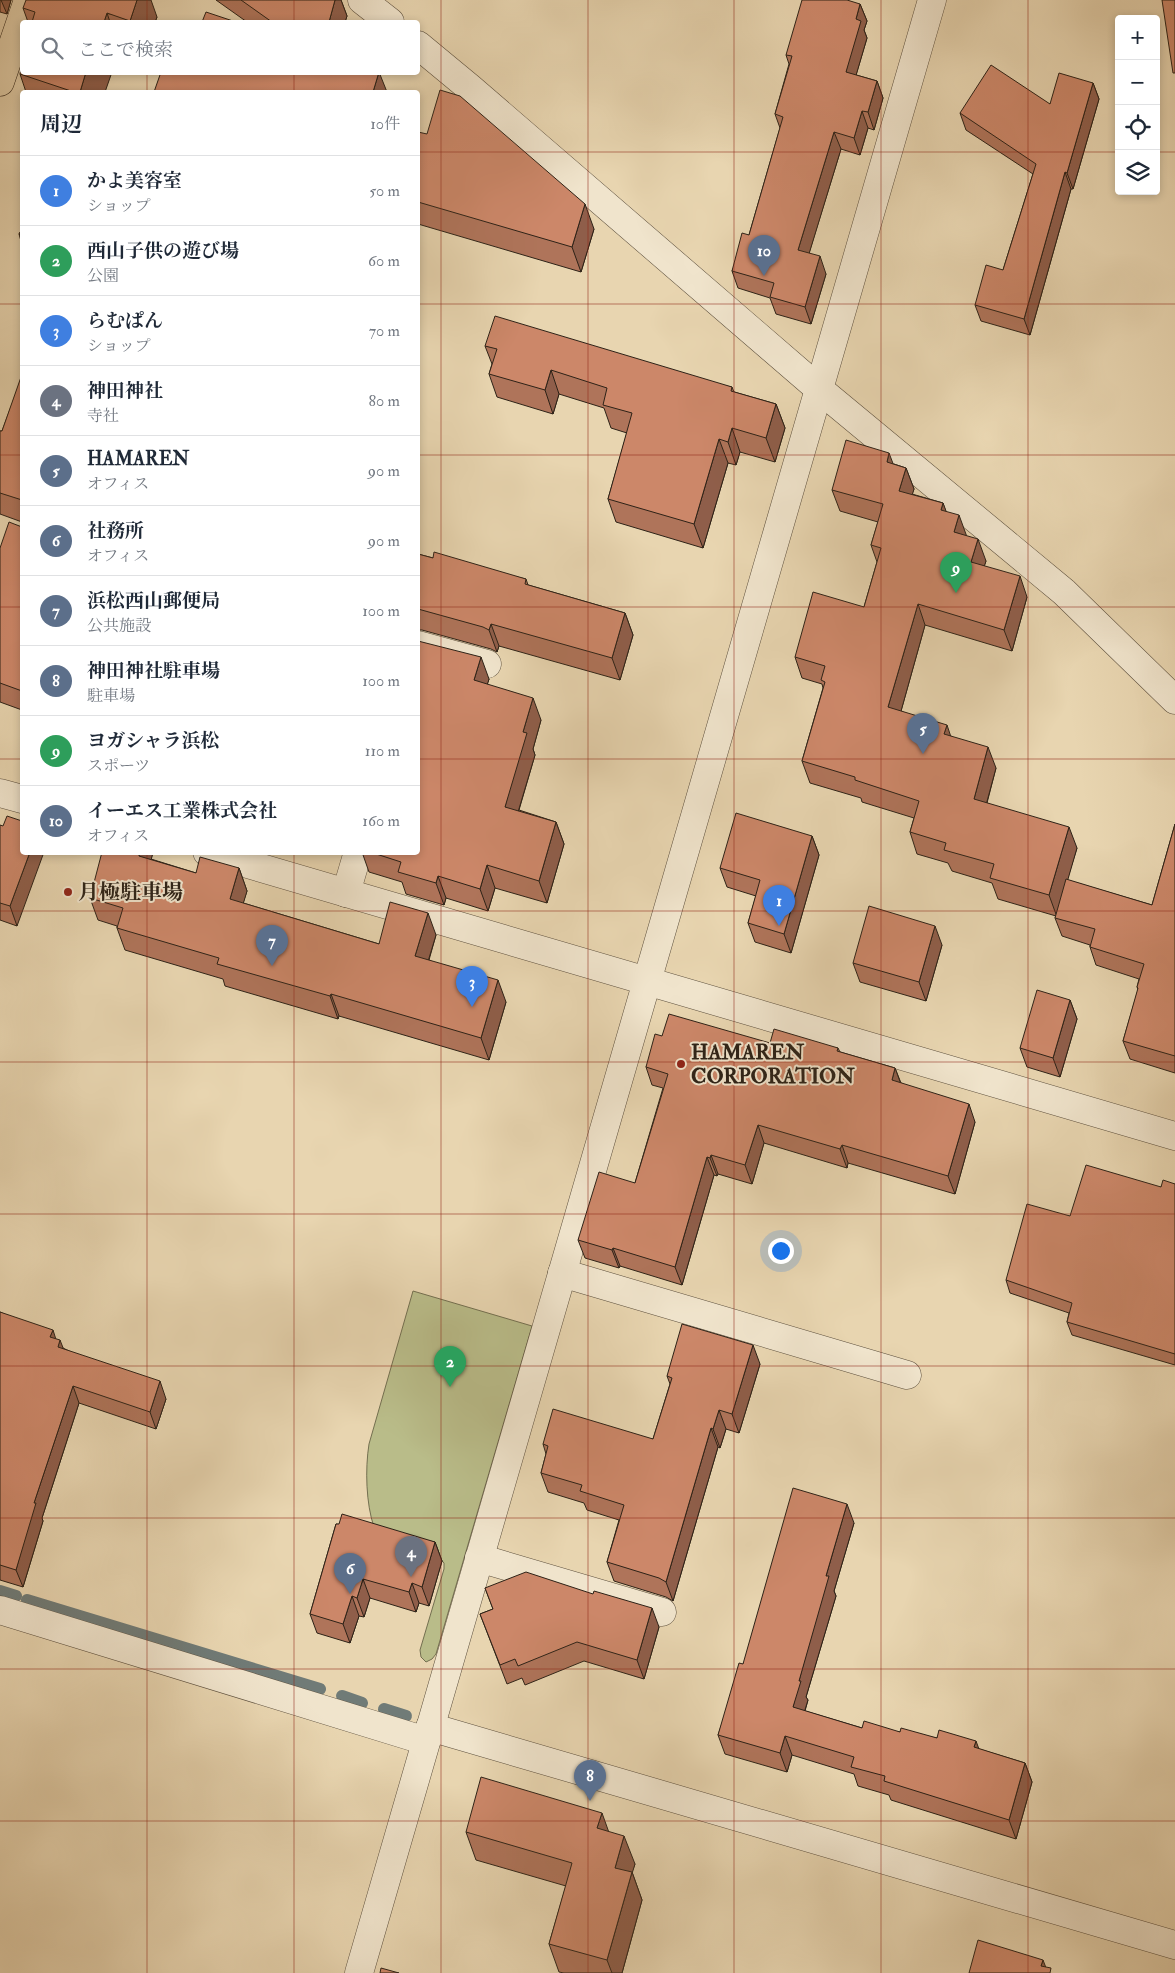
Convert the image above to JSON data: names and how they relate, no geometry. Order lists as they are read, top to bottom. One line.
{"places":["月極駐車場","HAMAREN CORPORATION"],"page":{"map_buttons":["+","−"],"search":"ここで検索","heading":["周辺","10件"],"list":[{"mark":"1","name":"かよ美容室","note":"ショップ","value":"50 m"},{"mark":"2","name":"西山子供の遊び場","note":"公園","value":"60 m"},{"mark":"3","name":"らむぱん","note":"ショップ","value":"70 m"},{"mark":"4","name":"神田神社","note":"寺社","value":"80 m"},{"mark":"5","name":"HAMAREN","note":"オフィス","value":"90 m"},{"mark":"6","name":"社務所","note":"オフィス","value":"90 m"},{"mark":"7","name":"浜松西山郵便局","note":"公共施設","value":"100 m"},{"mark":"8","name":"神田神社駐車場","note":"駐車場","value":"100 m"},{"mark":"9","name":"ヨガシャラ浜松","note":"スポーツ","value":"110 m"},{"mark":"10","name":"イーエス工業株式会社","note":"オフィス","value":"160 m"}],"pins":["10","9","5","1","7","3","2","4","6","8"]}}
